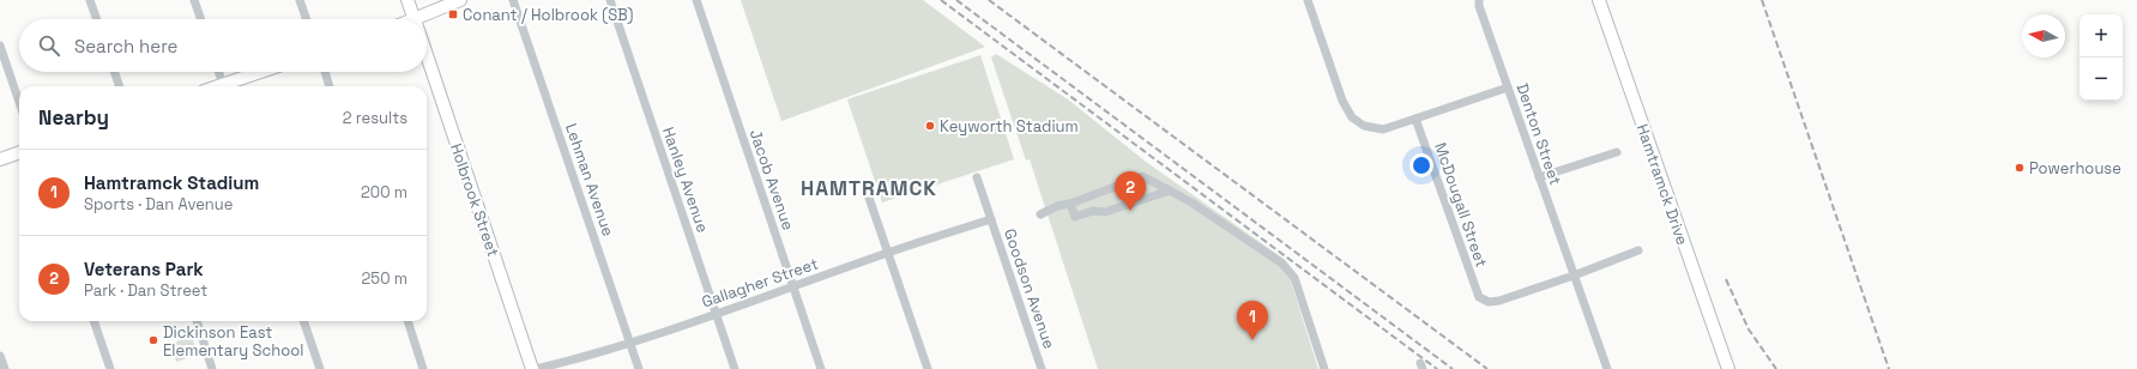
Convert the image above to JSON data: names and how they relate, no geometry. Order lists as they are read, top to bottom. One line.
{"streets":{"street":["Denton Street","Lehman Avenue","Hanley Avenue","Jacob Avenue","Hamtramck Drive","Holbrook Street","McDougall Street","Gallagher Street","Goodson Avenue"]},"crossings":[["Denton Street","McDougall Street"],["Lehman Avenue","Gallagher Street"],["Hanley Avenue","Gallagher Street"],["Jacob Avenue","Gallagher Street"],["Gallagher Street","Goodson Avenue"]],"districts":["HAMTRAMCK"],"places":{"transit":["Conant / Holbrook (SB)"],"other":["Keyworth Stadium","Powerhouse","Dickinson East Elementary School"]},"north":"left","page":{"map_buttons":["+","−"],"search":"Search here","heading":["Nearby","2 results"],"list":[{"mark":"1","name":"Hamtramck Stadium","note":"Sports · Dan Avenue","value":"200 m"},{"mark":"2","name":"Veterans Park","note":"Park · Dan Street","value":"250 m"}],"pins":["2","1"]}}
